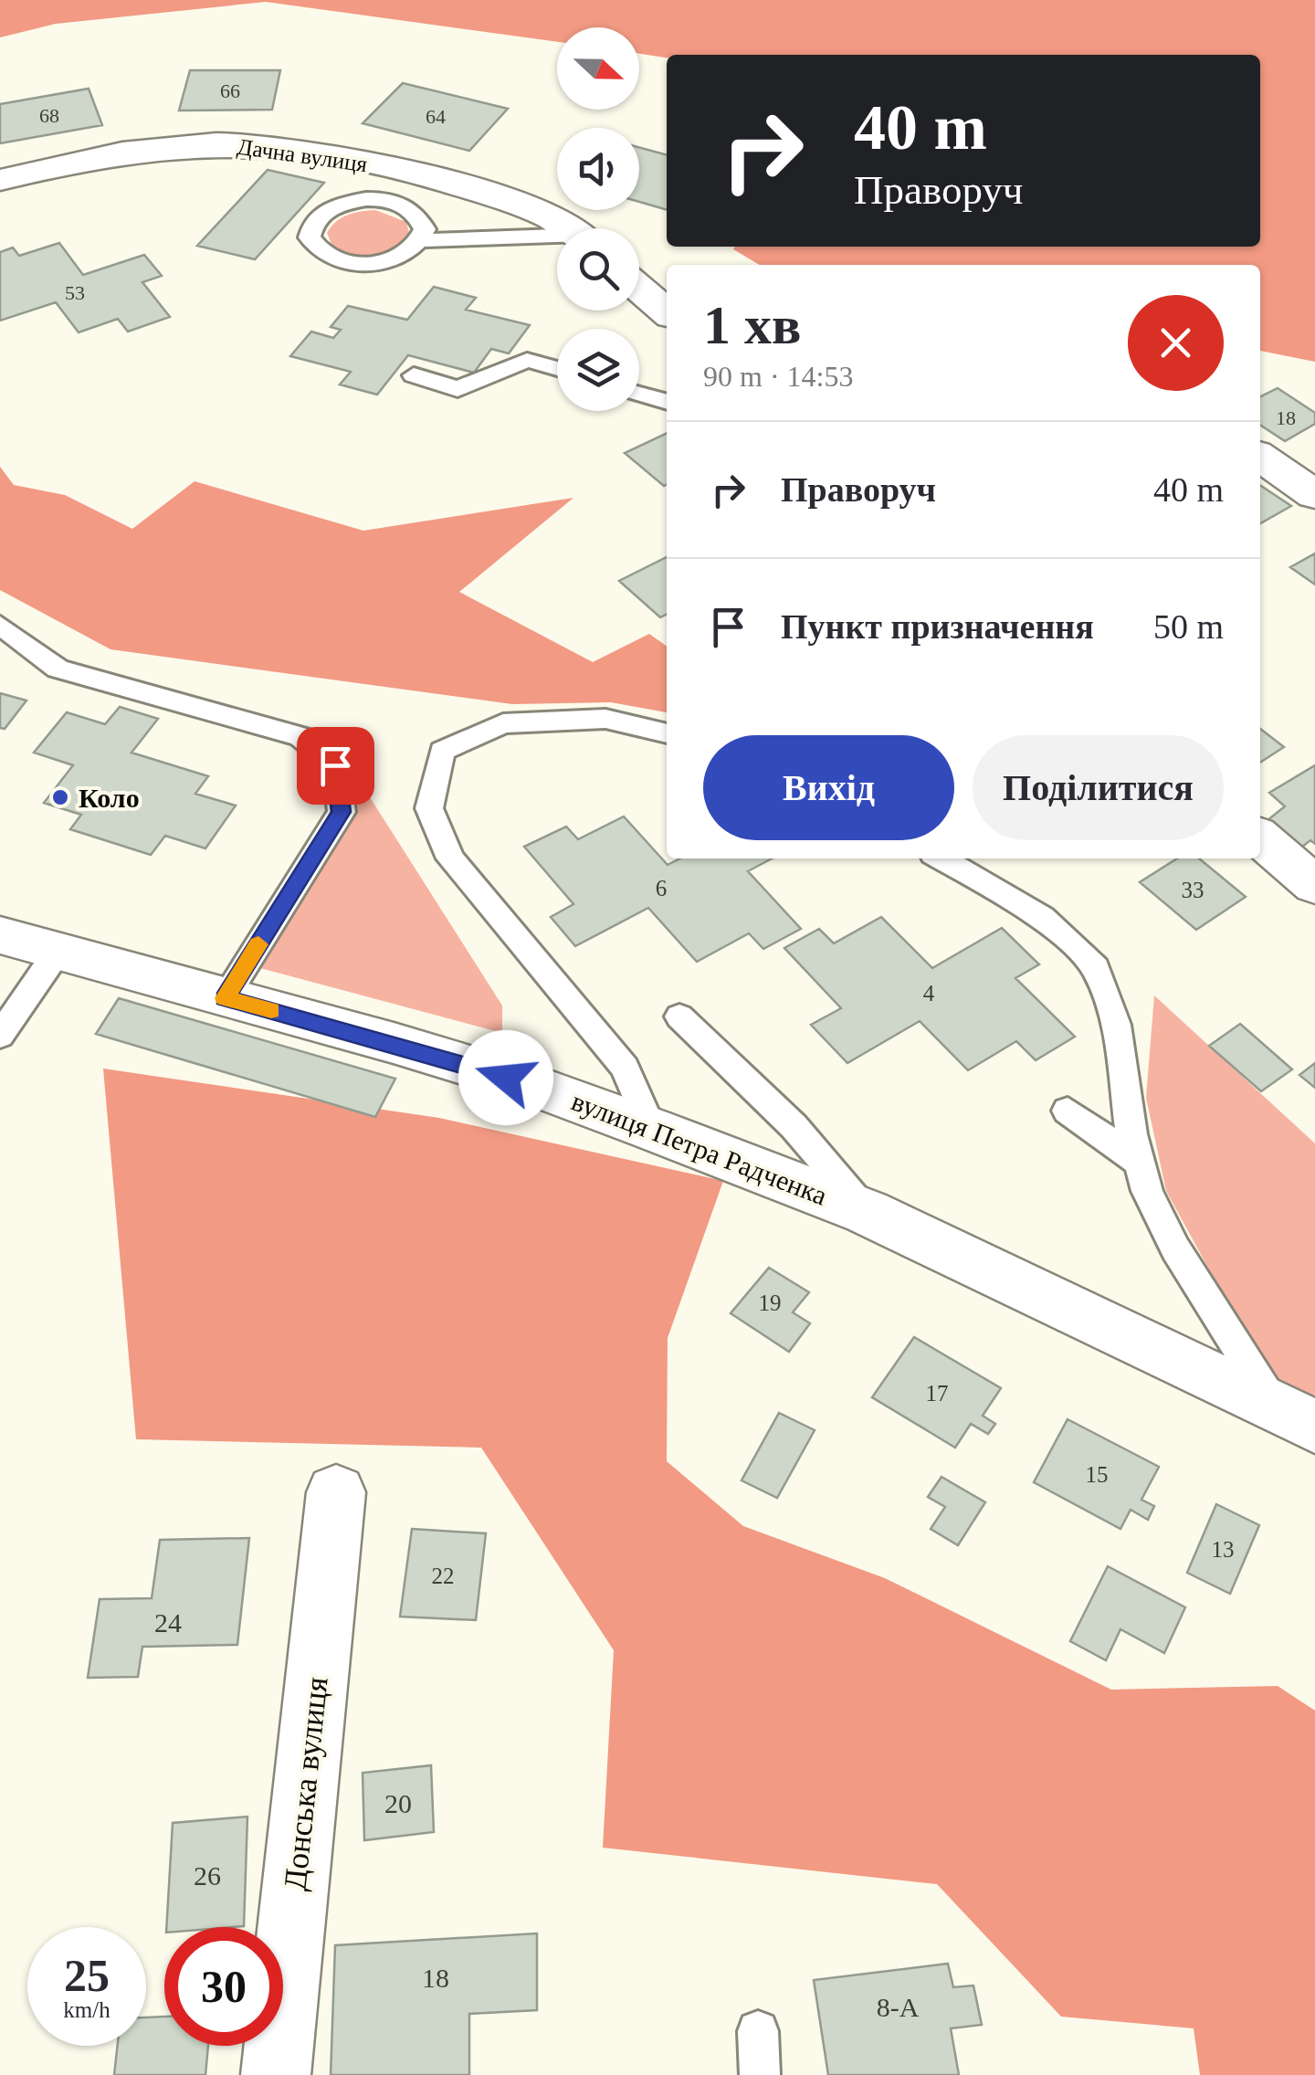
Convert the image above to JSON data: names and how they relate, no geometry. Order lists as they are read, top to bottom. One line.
{"streets":{"street":["Дачна вулиця","вулиця Петра Радченка","Донська вулиця"]},"places":["Коло"],"house_numbers":["66","68","64","53","18","6","33","4","19","17","15","13","22","24","20","26","18","8-А"],"north":"right","page":{"turn":["40 m","Праворуч"],"heading":["1 хв","90 m · 14:53"],"list":[{"name":"Праворуч","value":"40 m"},{"name":"Пункт призначення","value":"50 m"}],"buttons":["Вихід","Поділитися"],"speed":"25 km/h","limit":"30"}}
